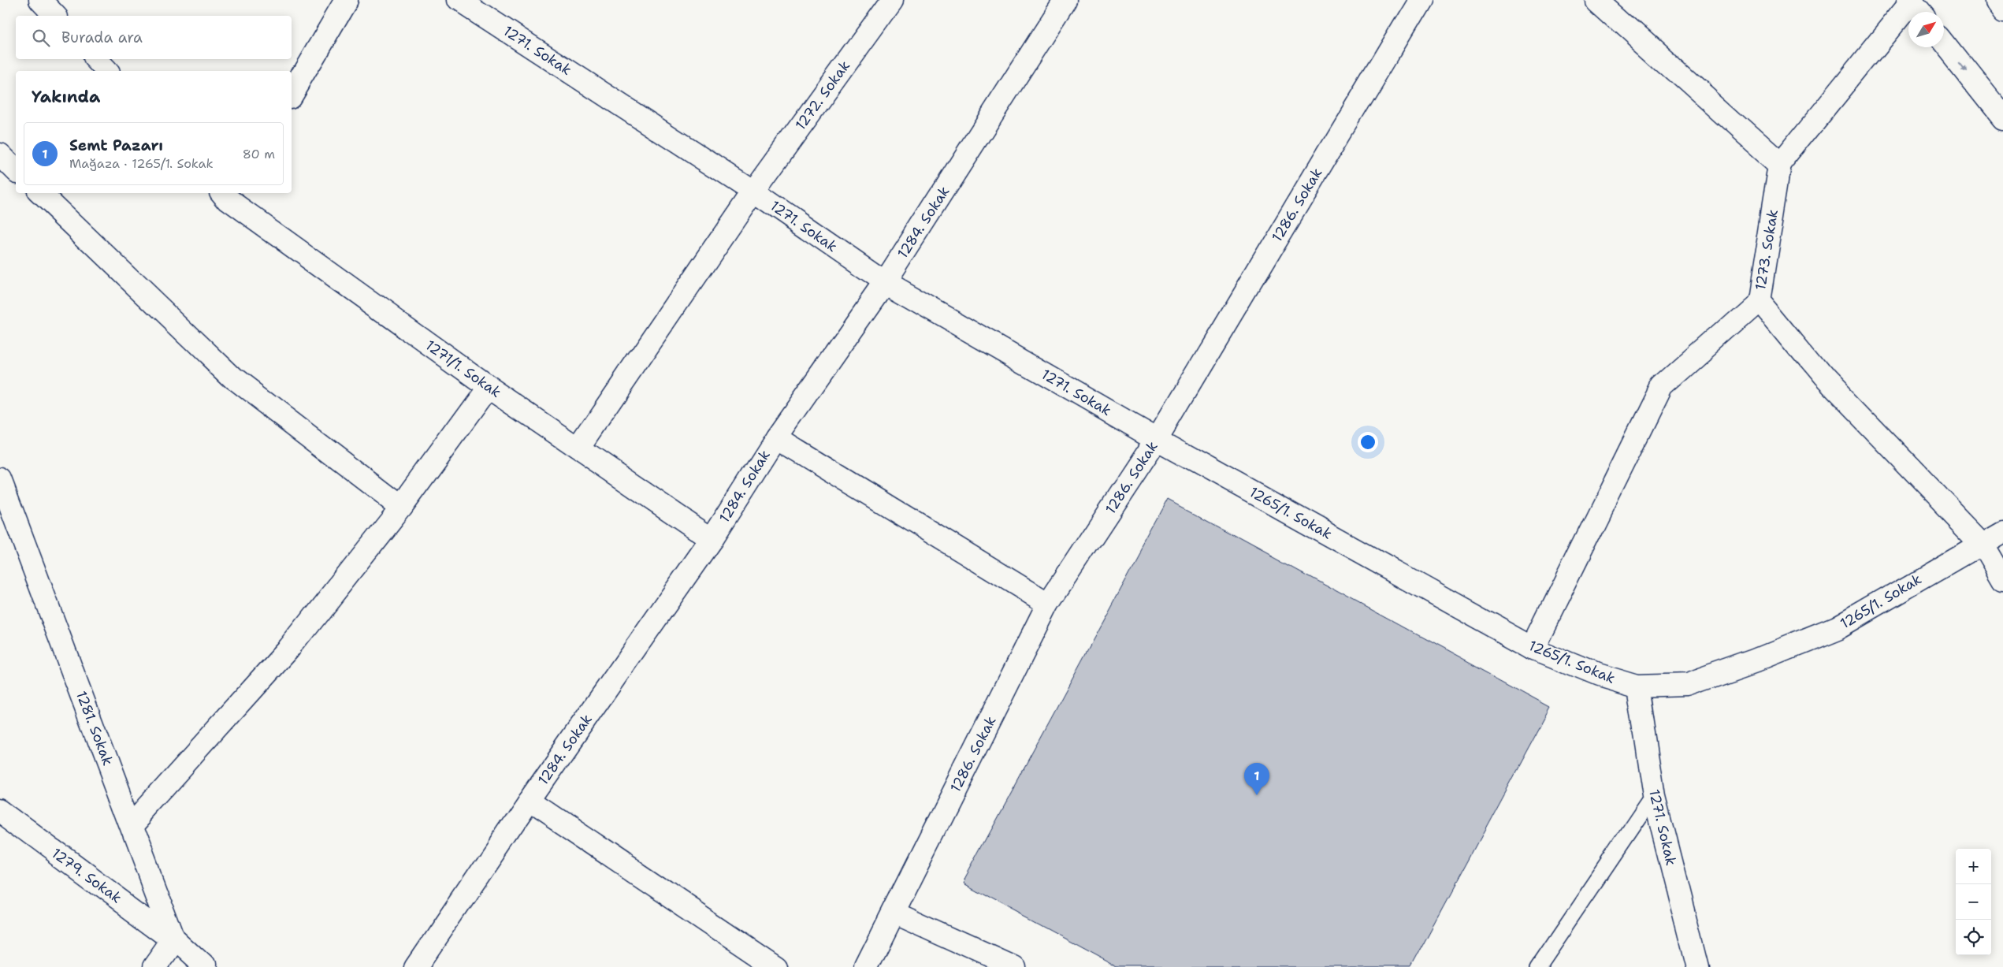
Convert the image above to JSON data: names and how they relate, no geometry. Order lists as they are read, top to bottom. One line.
{"streets":{"street":["1271. Sokak","1272. Sokak","1286. Sokak","1284. Sokak","1273. Sokak","1271/1. Sokak","1265/1. Sokak","1281. Sokak","1279. Sokak"]},"crossings":[["1271. Sokak","1272. Sokak"],["1271. Sokak","1286. Sokak"],["1271. Sokak","1284. Sokak"],["1271. Sokak","1265/1. Sokak"],["1272. Sokak","1271/1. Sokak"],["1286. Sokak","1265/1. Sokak"],["1284. Sokak","1271/1. Sokak"],["1273. Sokak","1265/1. Sokak"],["1281. Sokak","1279. Sokak"]],"north":"top right","page":{"search":"Burada ara","heading":"Yakında","list":[{"mark":"1","name":"Semt Pazarı","note":"Mağaza · 1265/1. Sokak","value":"80 m"}],"pins":"1","map_buttons":["+","−"]}}
